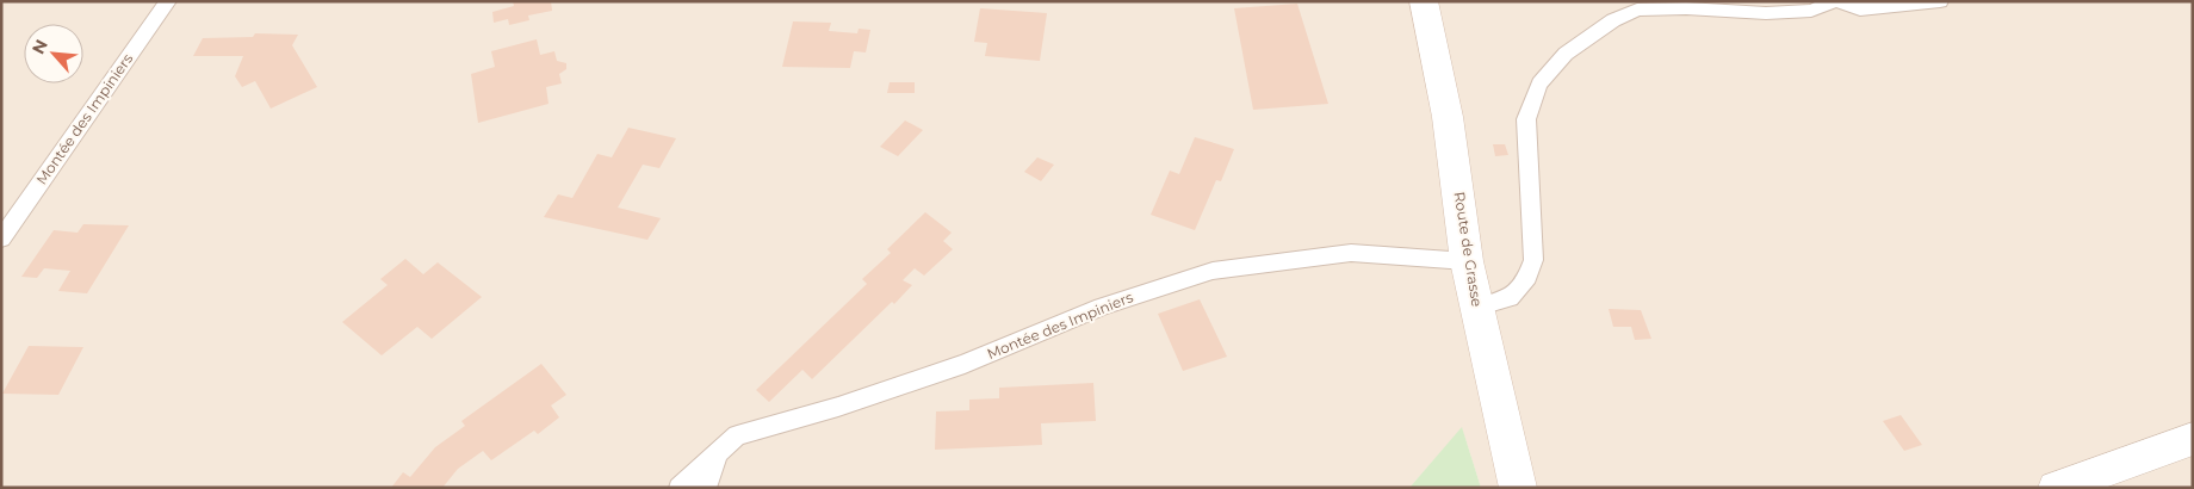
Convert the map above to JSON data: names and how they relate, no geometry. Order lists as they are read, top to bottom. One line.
{"streets":{"main road":["Route de Grasse"],"lane":["Montée des Impiniers"]},"crossings":[["Montée des Impiniers","Route de Grasse"]],"north":"top left"}
